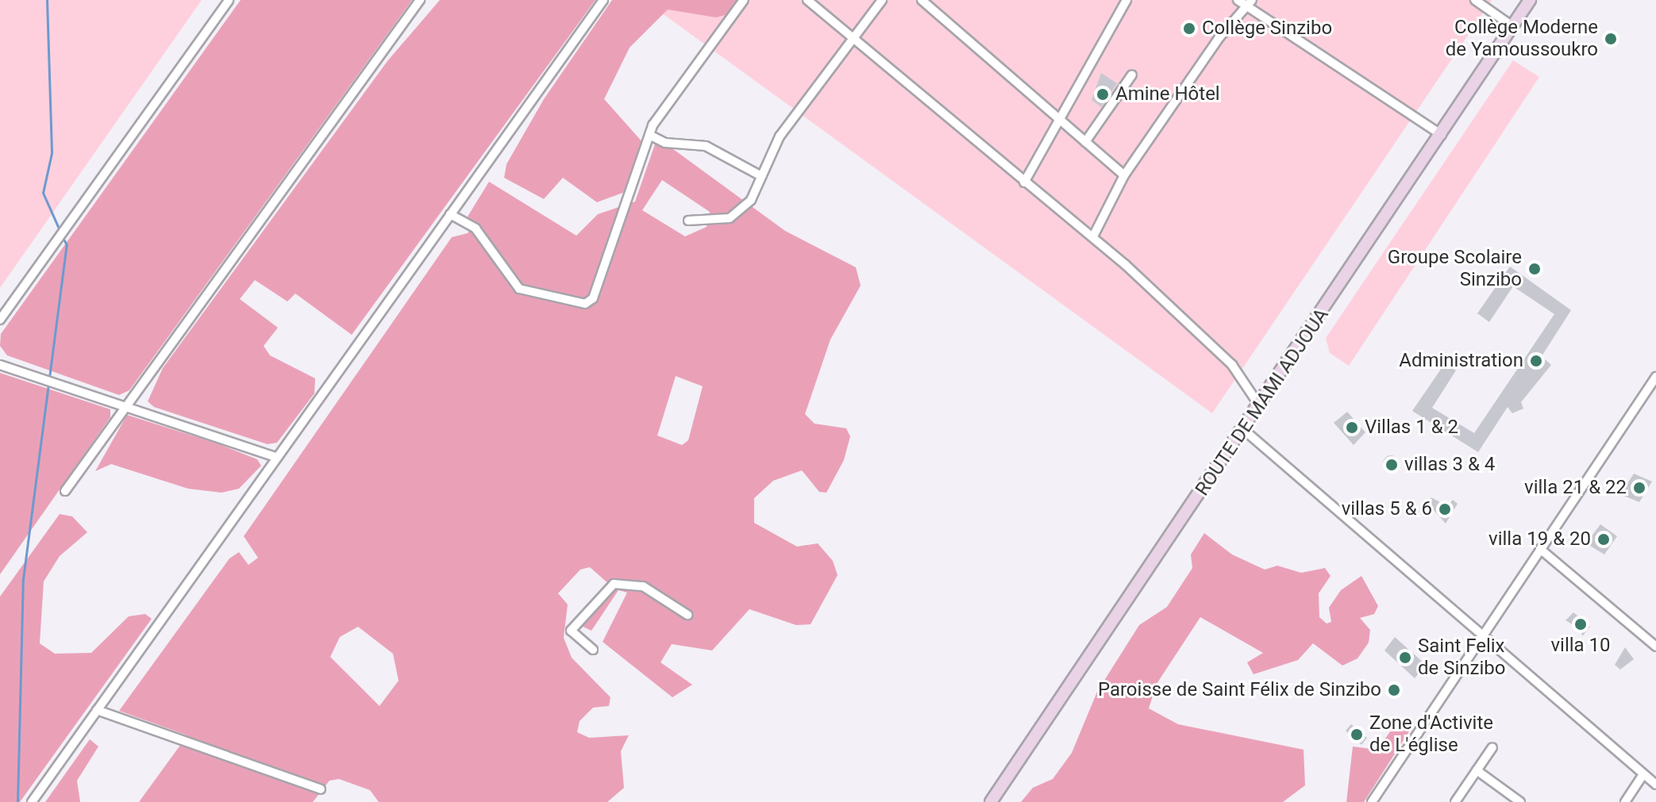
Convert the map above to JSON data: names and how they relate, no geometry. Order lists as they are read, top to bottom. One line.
{"streets":{"street":["ROUTE DE MAMI ADJOUA"]},"places":["Collège Sinzibo","Collège Moderne de Yamoussoukro","Amine Hôtel","Groupe Scolaire Sinzibo","Administration","Villas 1 & 2","villas 3 & 4","villa 21 & 22","villas 5 & 6","villa 19 & 20","villa 10","Saint Felix de Sinzibo","Paroisse de Saint Félix de Sinzibo","Zone d'Activite de L'église"]}
